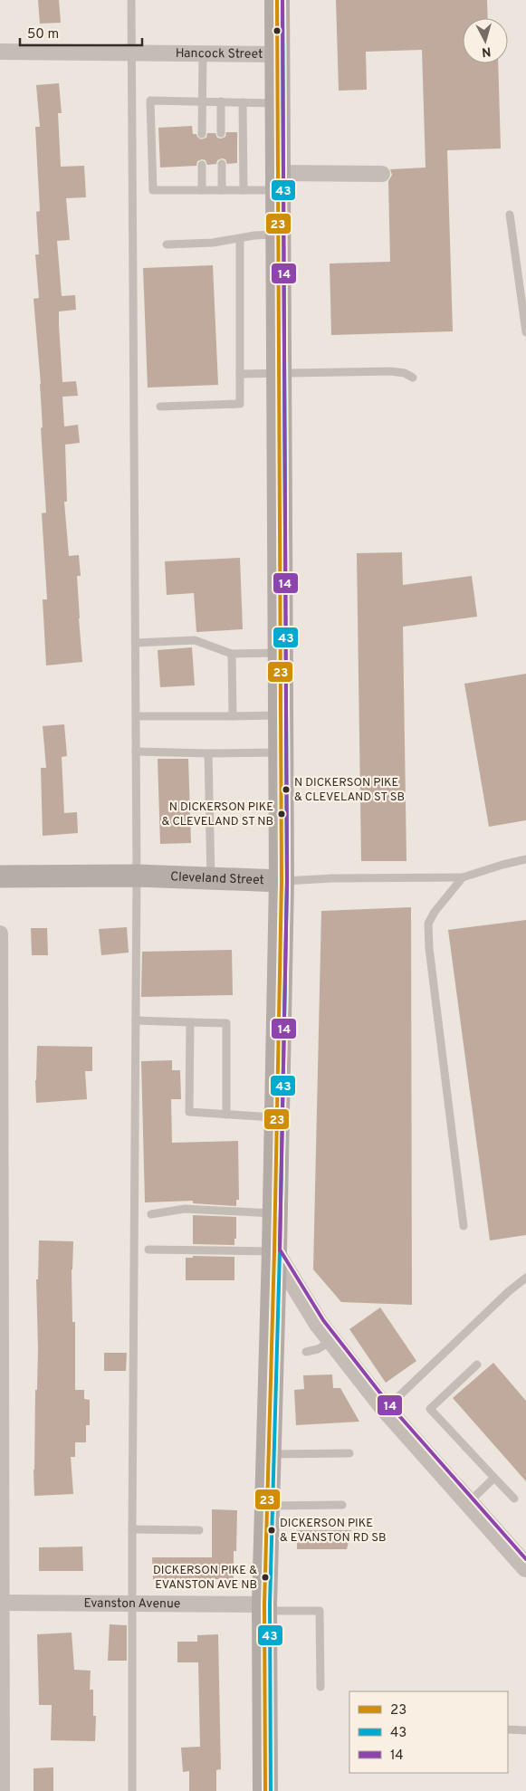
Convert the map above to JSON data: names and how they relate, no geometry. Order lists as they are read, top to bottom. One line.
{"streets":{"main road":["Cleveland Street"],"street":["Hancock Street","Evanston Avenue"]},"places":["N DICKERSON PIKE & CLEVELAND ST SB","N DICKERSON PIKE & CLEVELAND ST NB","DICKERSON PIKE & EVANSTON RD SB","DICKERSON PIKE & EVANSTON AVE NB"],"lines":["transit line 23","transit line 43","transit line 14"],"legend":["23","43","14"],"scale_bar":"50 m","north":"bottom"}
